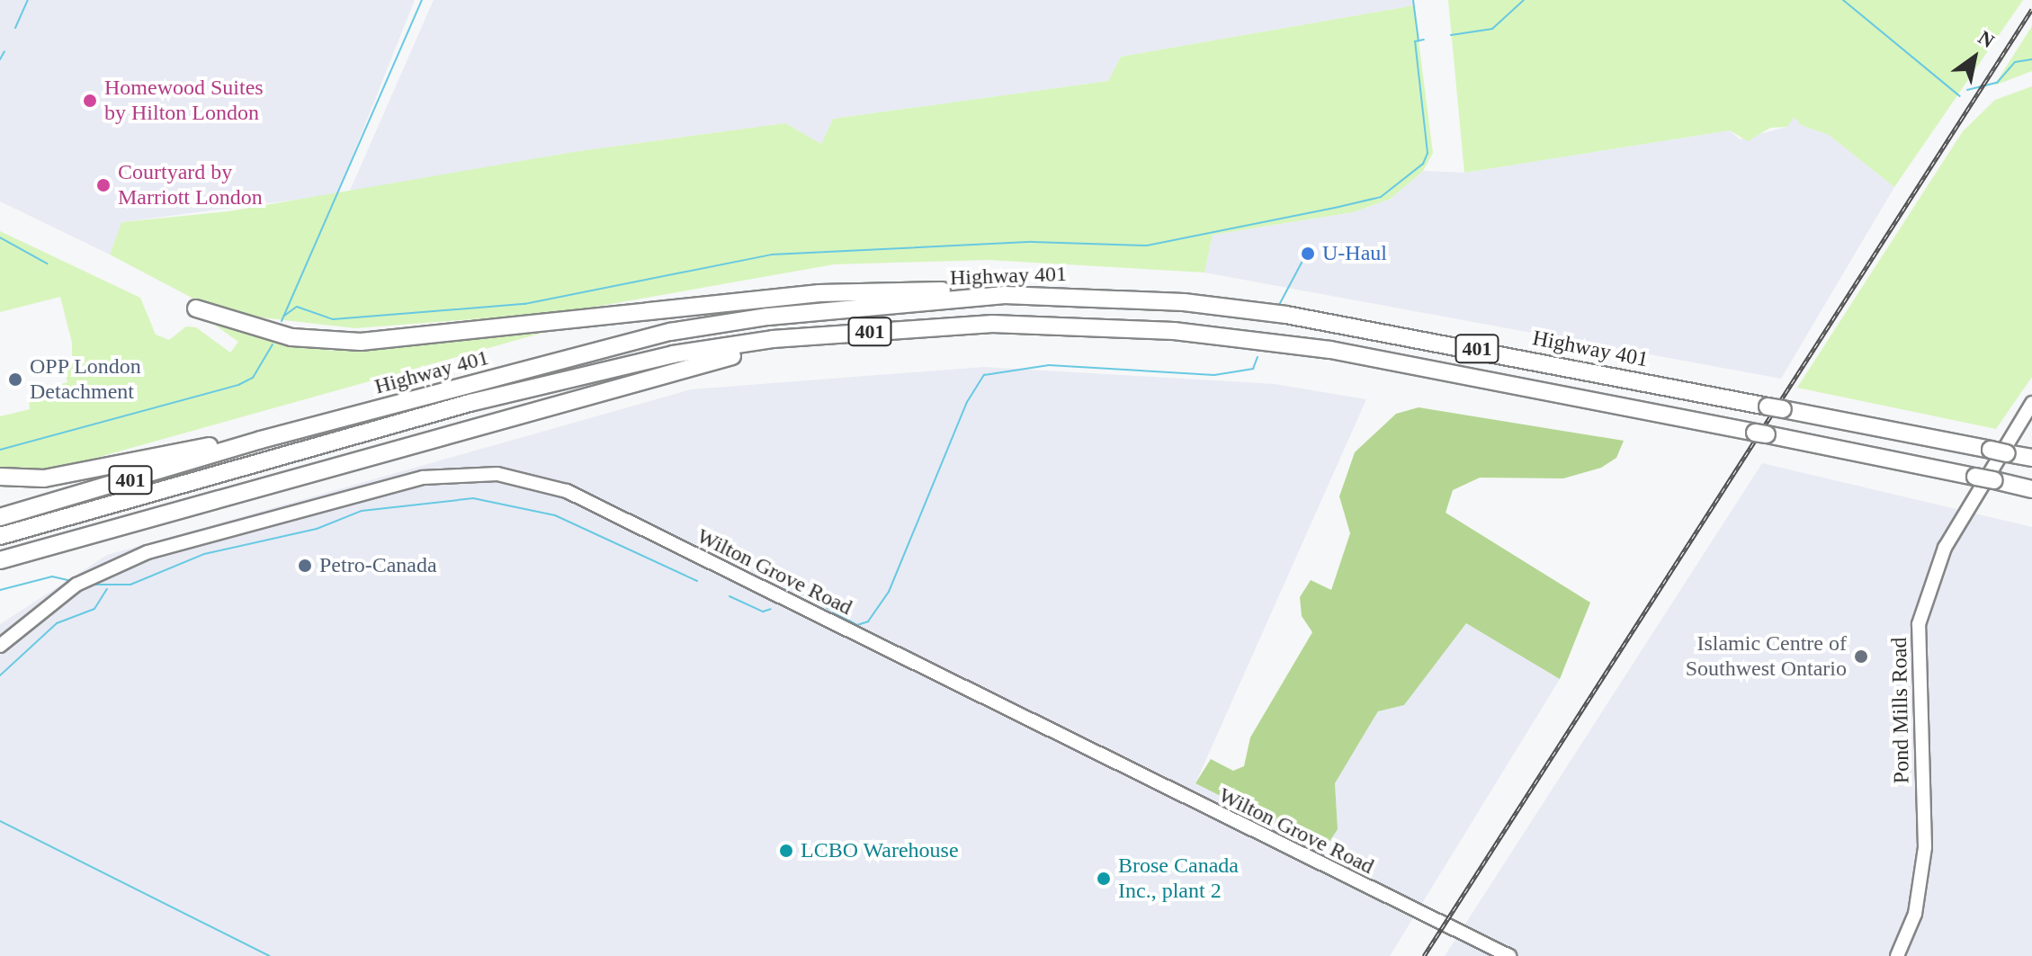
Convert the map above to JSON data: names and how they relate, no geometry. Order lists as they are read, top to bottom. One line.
{"streets":{"highway":["Highway 401","401"],"main road":["Wilton Grove Road","Pond Mills Road"]},"places":["Homewood Suites by Hilton London","Courtyard by Marriott London","U-Haul","OPP London Detachment","Petro-Canada","Islamic Centre of Southwest Ontario","LCBO Warehouse","Brose Canada Inc., plant 2"],"north":"top right"}
